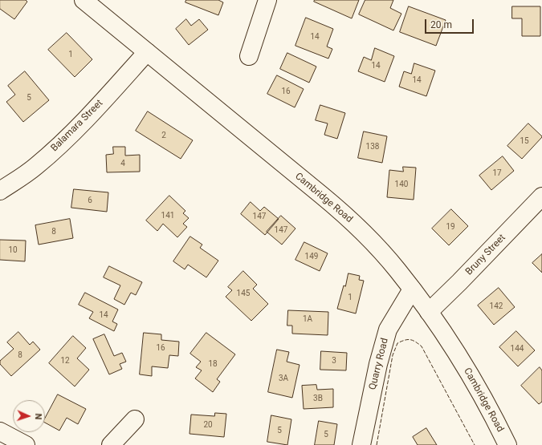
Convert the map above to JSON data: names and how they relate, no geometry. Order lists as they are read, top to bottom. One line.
{"streets":{"street":["Balamara Street","Cambridge Road","Bruny Street","Quarry Road"]},"crossings":[["Balamara Street","Cambridge Road"],["Cambridge Road","Bruny Street"],["Cambridge Road","Quarry Road"]],"house_numbers":["14","1","14","14","16","5","2","15","138","4","17","140","6","141","147","19","147","8","10","149","145","1","142","14","1A","16","144","8","12","3","18","3A","3B","20","5","5"],"scale_bar":"20 m","north":"right"}
